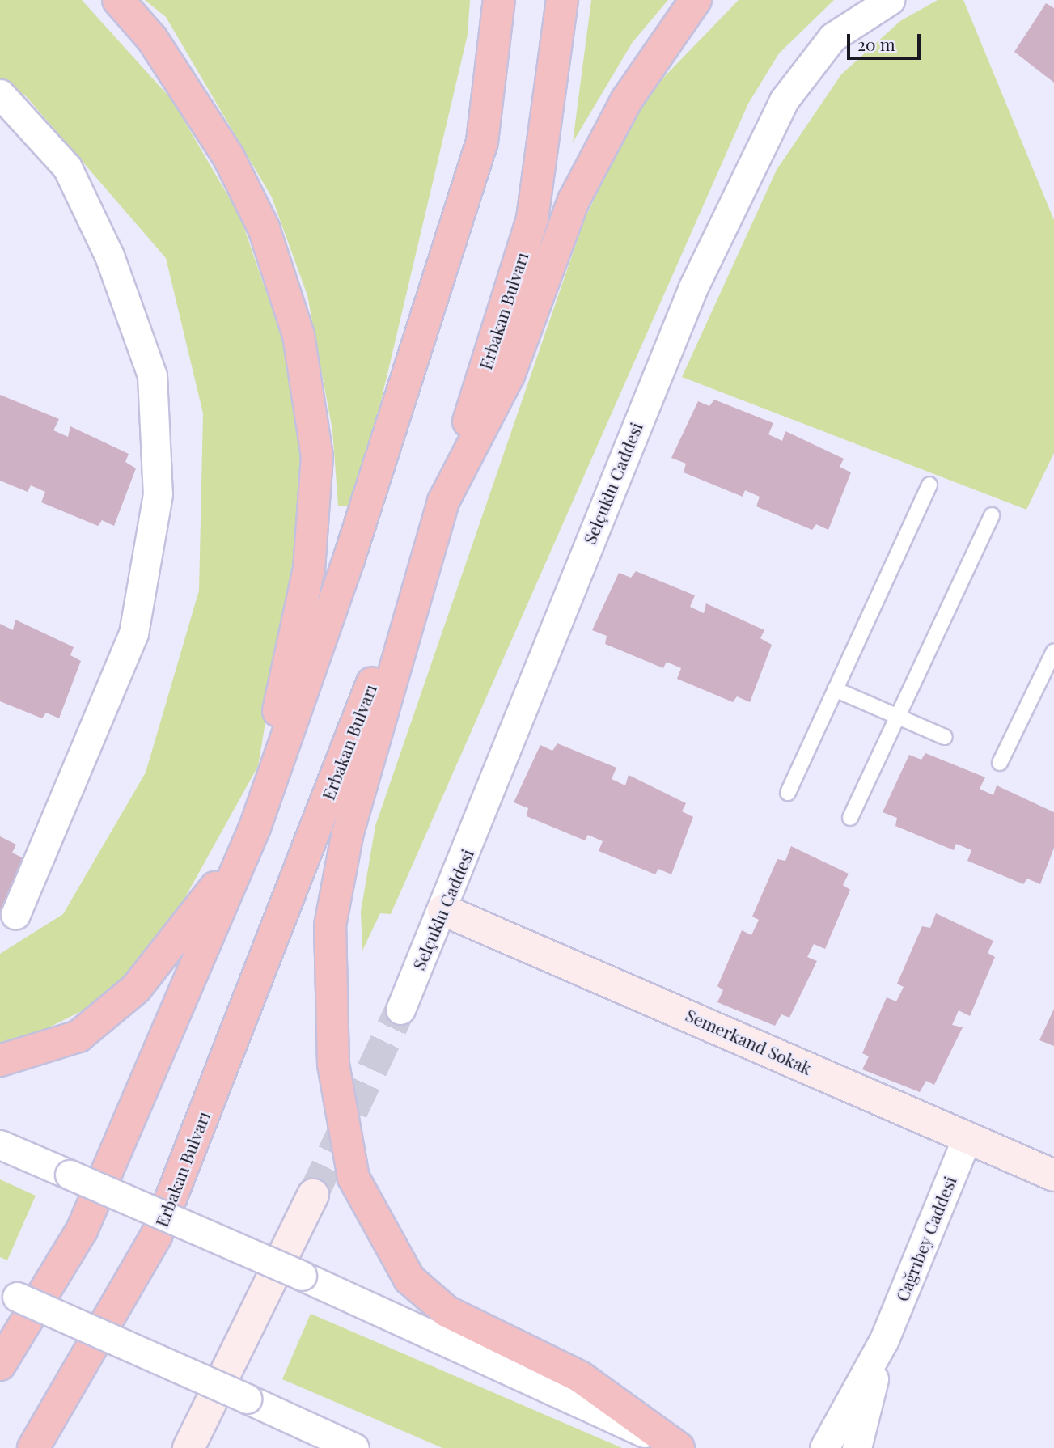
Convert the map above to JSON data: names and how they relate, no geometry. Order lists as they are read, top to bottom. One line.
{"streets":{"highway":["Erbakan Bulvarı"],"street":["Selçuklu Caddesi","Semerkand Sokak","Cağrıbey Caddesi"]},"crossings":[["Selçuklu Caddesi","Semerkand Sokak"],["Semerkand Sokak","Cağrıbey Caddesi"]],"scale_bar":"20 m"}
